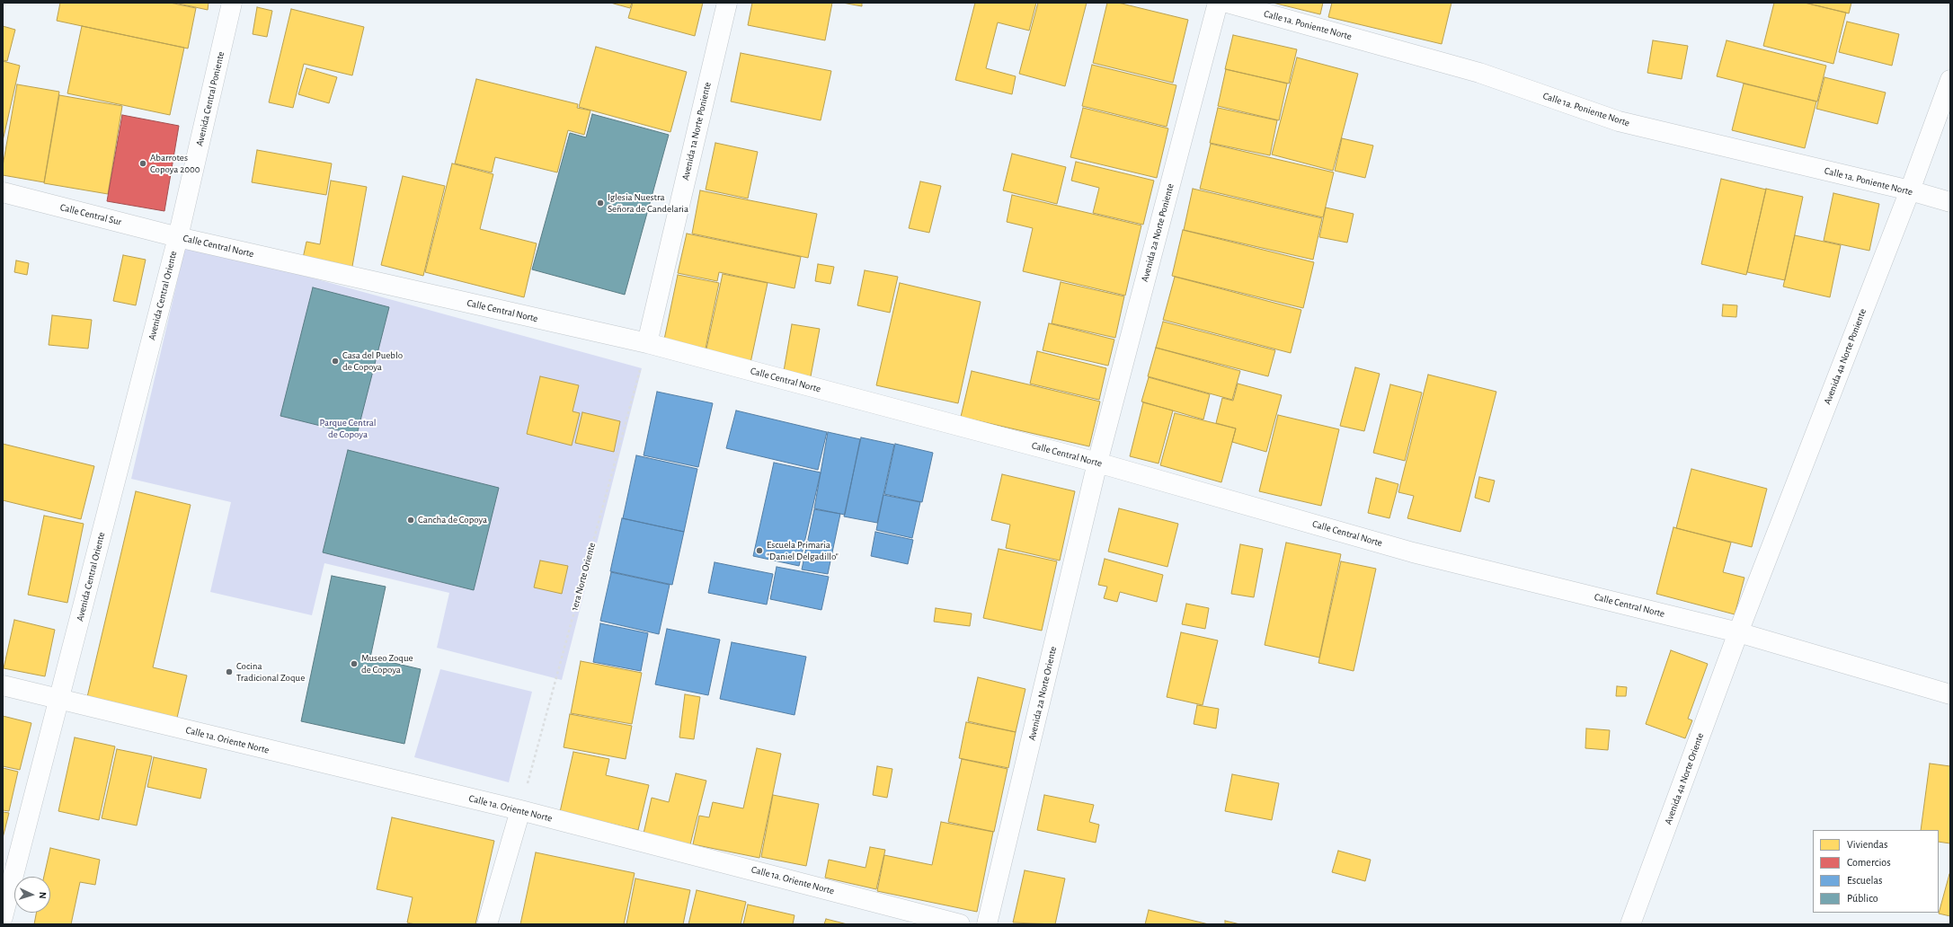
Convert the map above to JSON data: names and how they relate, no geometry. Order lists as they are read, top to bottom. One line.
{"streets":{"street":["Calle 1a. Poniente Norte","Avenida Central Poniente","Avenida 1a Norte Poniente","Calle Central Sur","Avenida 2a Norte Poniente","Calle Central Norte","Avenida Central Oriente","Avenida 4a Norte Poniente","Avenida 2a Norte Oriente","Calle 1a. Oriente Norte","Avenida 4a Norte Oriente"],"path":["1era Norte Oriente"]},"crossings":[["Calle 1a. Poniente Norte","Avenida 4a Norte Poniente"],["Avenida Central Poniente","Calle Central Sur"],["Avenida Central Poniente","Calle Central Norte"],["Avenida Central Poniente","Avenida Central Oriente"],["Avenida 1a Norte Poniente","Calle Central Norte"],["Avenida 1a Norte Poniente","1era Norte Oriente"],["Calle Central Sur","Calle Central Norte"],["Calle Central Sur","Avenida Central Oriente"],["Avenida 2a Norte Poniente","Calle Central Norte"],["Avenida 2a Norte Poniente","Avenida 2a Norte Oriente"],["Calle Central Norte","Avenida Central Oriente"],["Calle Central Norte","Avenida 4a Norte Poniente"],["Calle Central Norte","1era Norte Oriente"],["Calle Central Norte","Avenida 2a Norte Oriente"],["Calle Central Norte","Avenida 4a Norte Oriente"],["Avenida Central Oriente","Calle 1a. Oriente Norte"],["Avenida 4a Norte Poniente","Avenida 4a Norte Oriente"],["1era Norte Oriente","Calle 1a. Oriente Norte"]],"parks":["Parque Central de Copoya"],"places":["Abarrotes Copoya 2000","Iglesia Nuestra Señora de Candelaria","Casa del Pueblo de Copoya","Cancha de Copoya","Escuela Primaria \"Daniel Delgadillo\"","Museo Zoque de Copoya","Cocina Tradicional Zoque"],"legend":["Viviendas","Comercios","Escuelas","Público"],"north":"right"}
